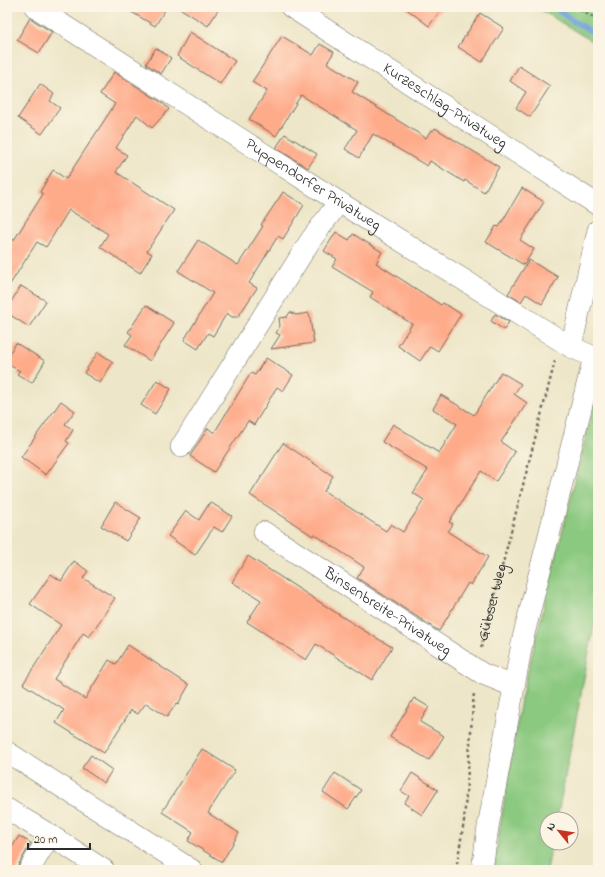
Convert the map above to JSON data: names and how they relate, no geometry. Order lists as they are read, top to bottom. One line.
{"streets":{"street":["Kurzeschlag-Privatweg","Puppendorfer Privatweg","Binsenbreite-Privatweg"],"path":["Gübser Weg"]},"crossings":[["Puppendorfer Privatweg","Gübser Weg"],["Gübser Weg","Binsenbreite-Privatweg"]],"scale_bar":"20 m","north":"top left"}
